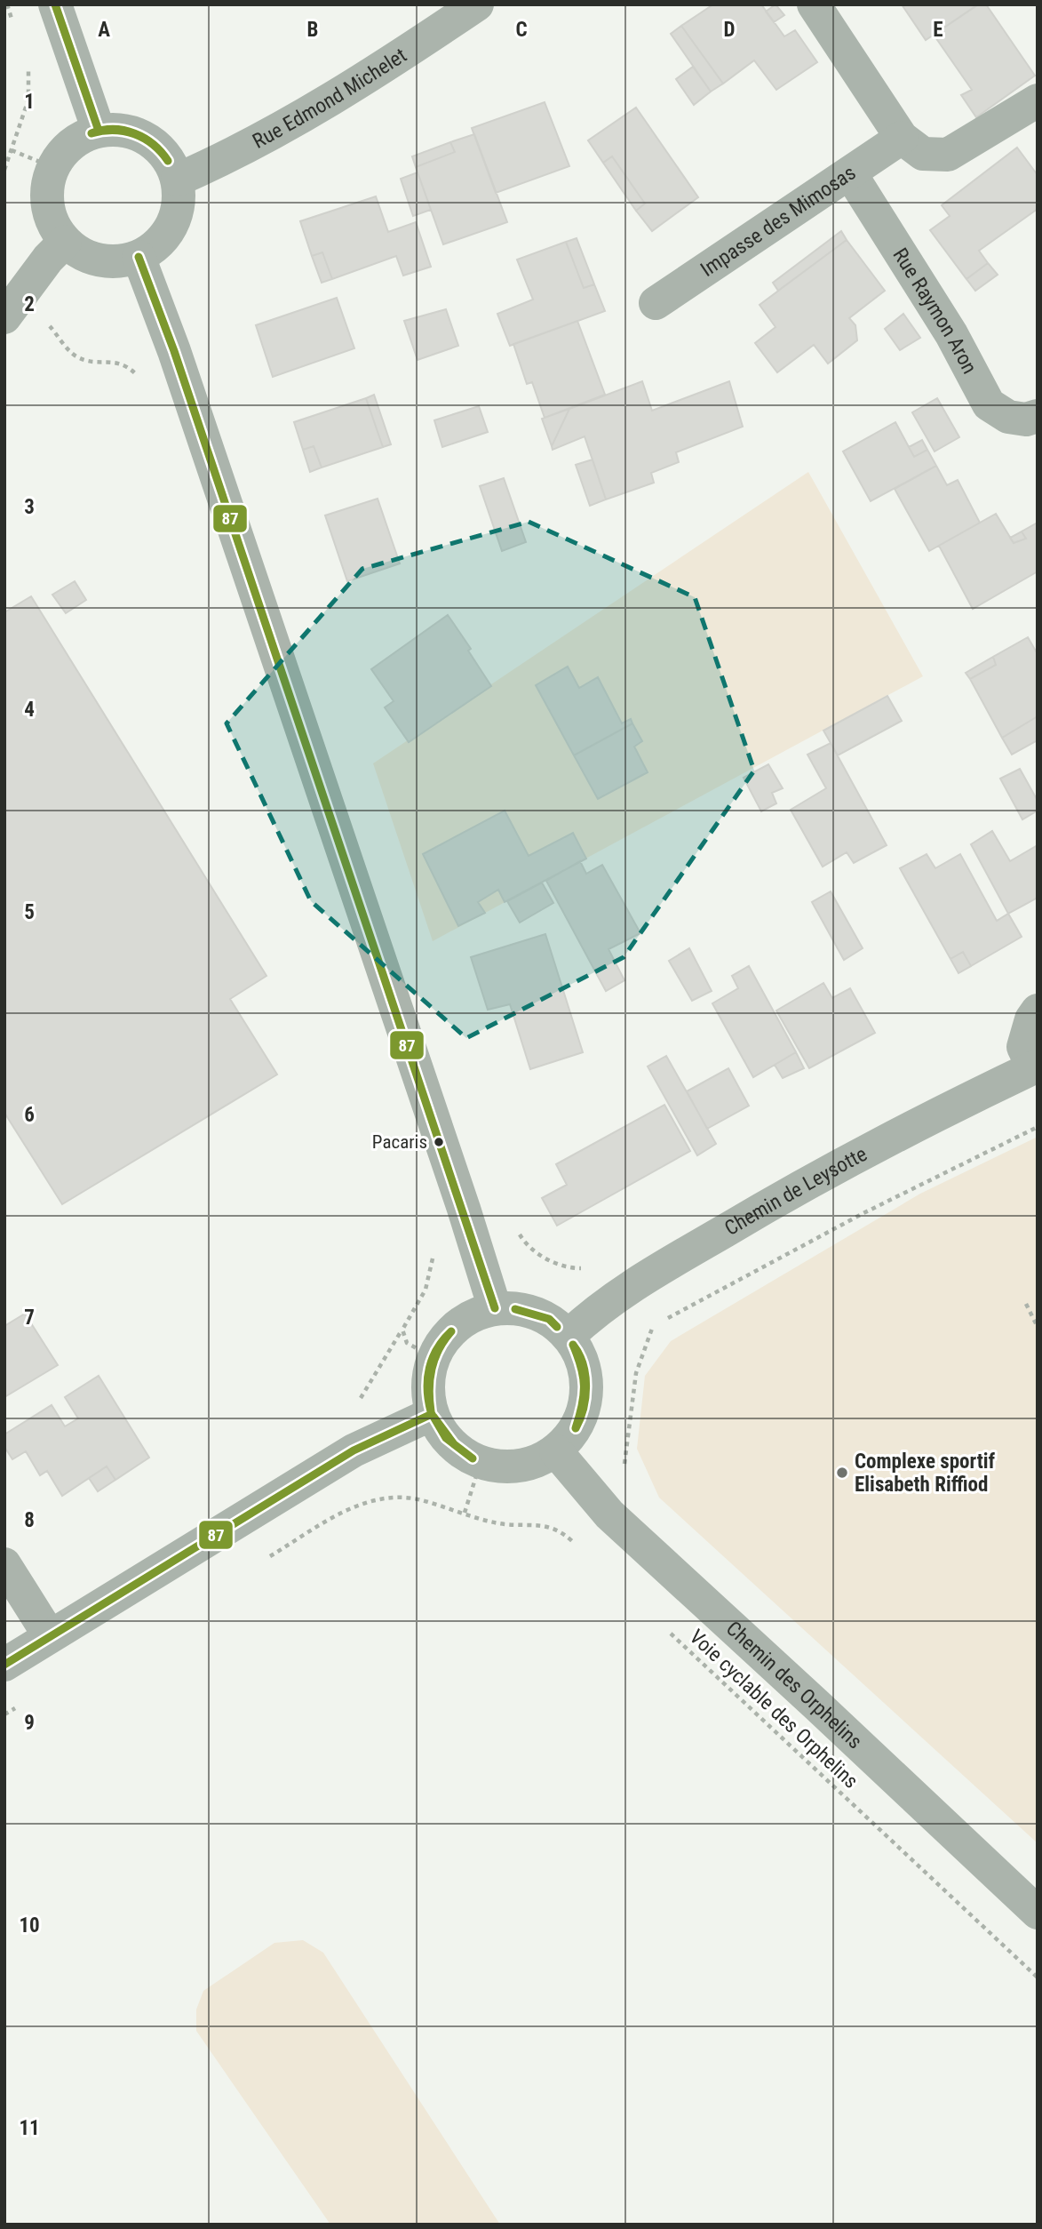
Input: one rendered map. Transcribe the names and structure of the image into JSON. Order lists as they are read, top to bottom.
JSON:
{
  "streets": {
    "street": [
      "Rue Edmond Michelet",
      "Impasse des Mimosas",
      "Rue Raymon Aron",
      "Chemin de Leysotte",
      "Chemin des Orphelins"
    ],
    "path": ["Voie cyclable des Orphelins"]
  },
  "crossings": [
    ["Impasse des Mimosas", "Rue Raymon Aron"],
    ["Chemin de Leysotte", "Chemin des Orphelins"]
  ],
  "places": ["Pacaris", "Complexe sportif Elisabeth Riffiod"],
  "lines": ["transit line 87"],
  "grid": {
    "columns": [
      "A",
      "B",
      "C",
      "D",
      "E"
    ],
    "rows": [
      "1",
      "2",
      "3",
      "4",
      "5",
      "6",
      "7",
      "8",
      "9",
      "10",
      "11"
    ]
  }
}
